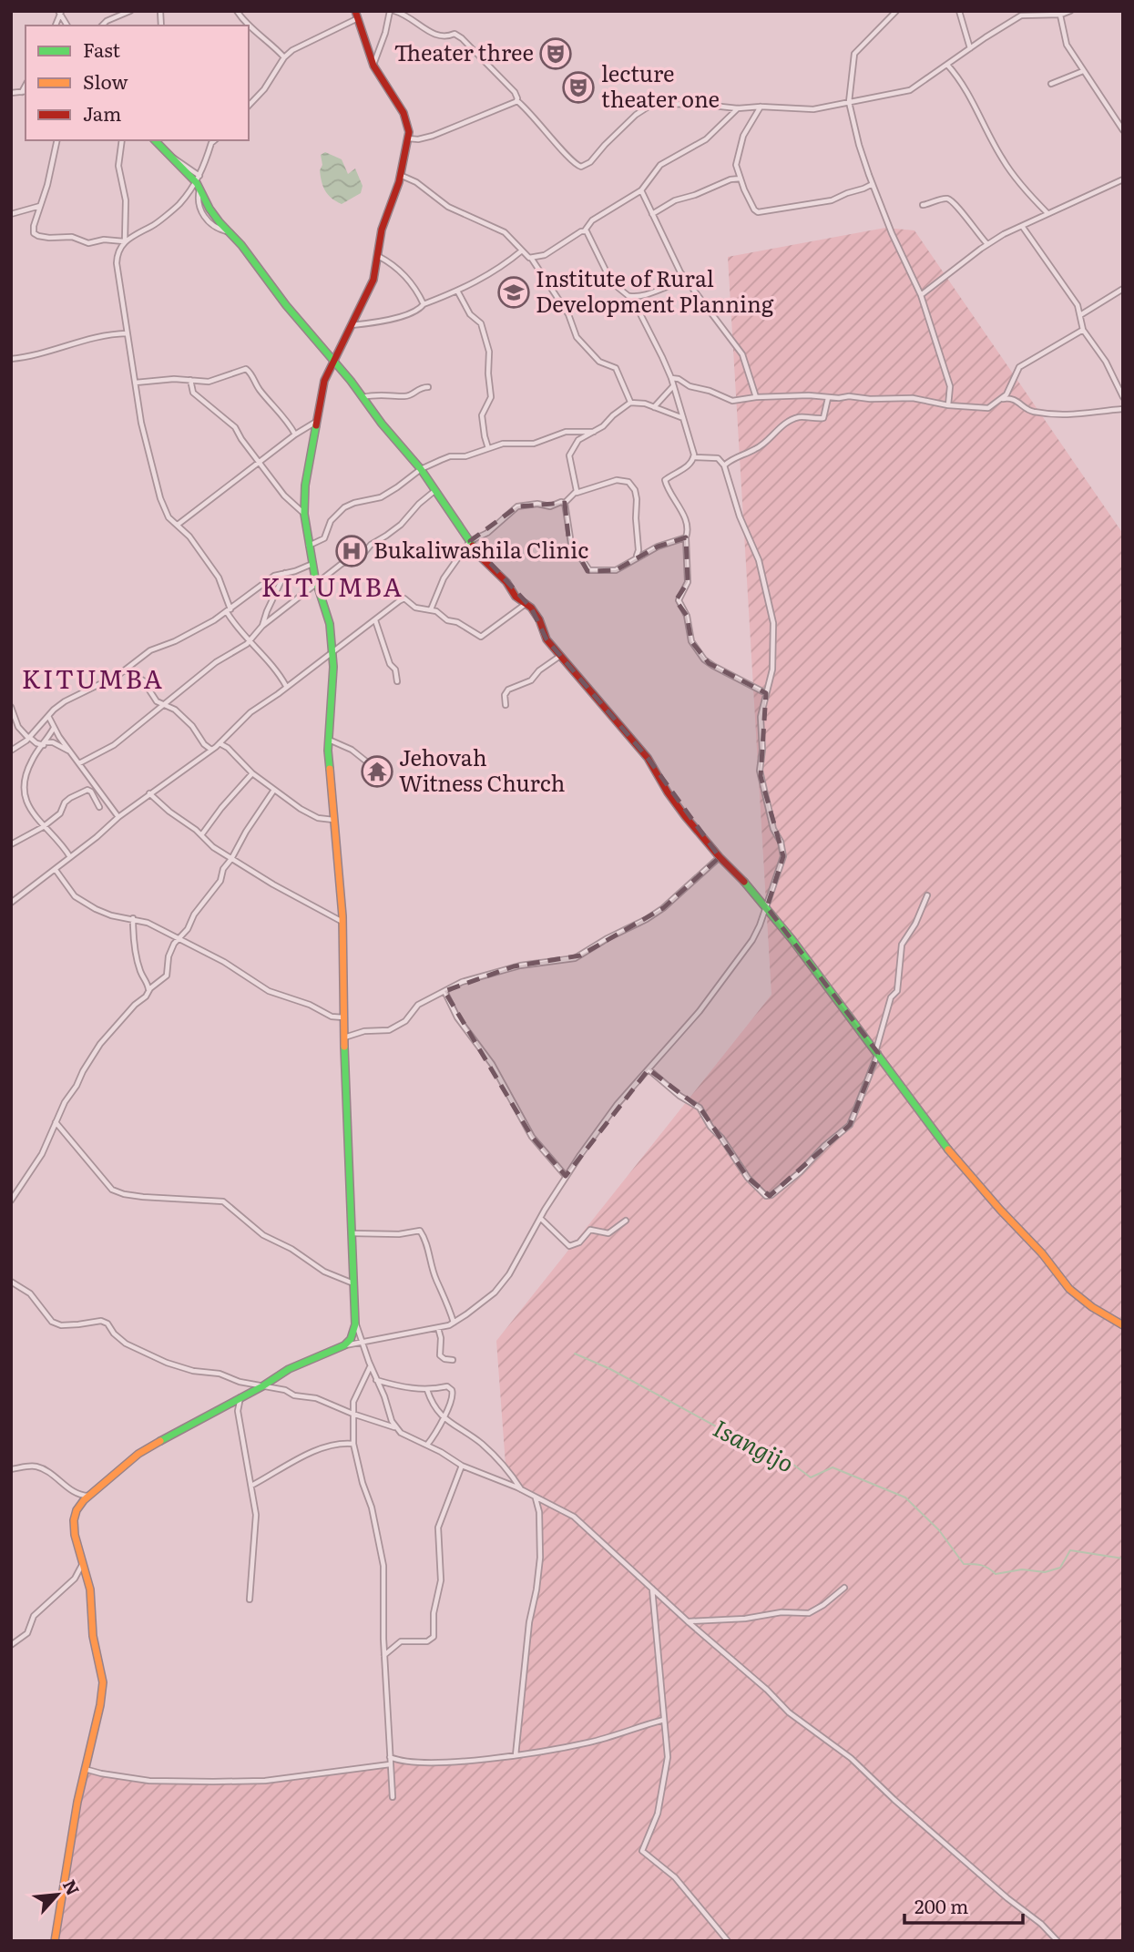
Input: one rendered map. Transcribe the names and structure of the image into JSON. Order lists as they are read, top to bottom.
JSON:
{
  "districts": ["KITUMBA", "KITUMBA"],
  "water": ["Isangijo"],
  "places": {
    "theatre": ["Theater three", "lecture theater one"],
    "school or university": ["Institute of Rural Development Planning"],
    "hospital": ["Bukaliwashila Clinic"],
    "temple": ["Jehovah Witness Church"]
  },
  "legend": ["Fast", "Slow", "Jam"],
  "scale_bar": "200 m",
  "north": "top right"
}
